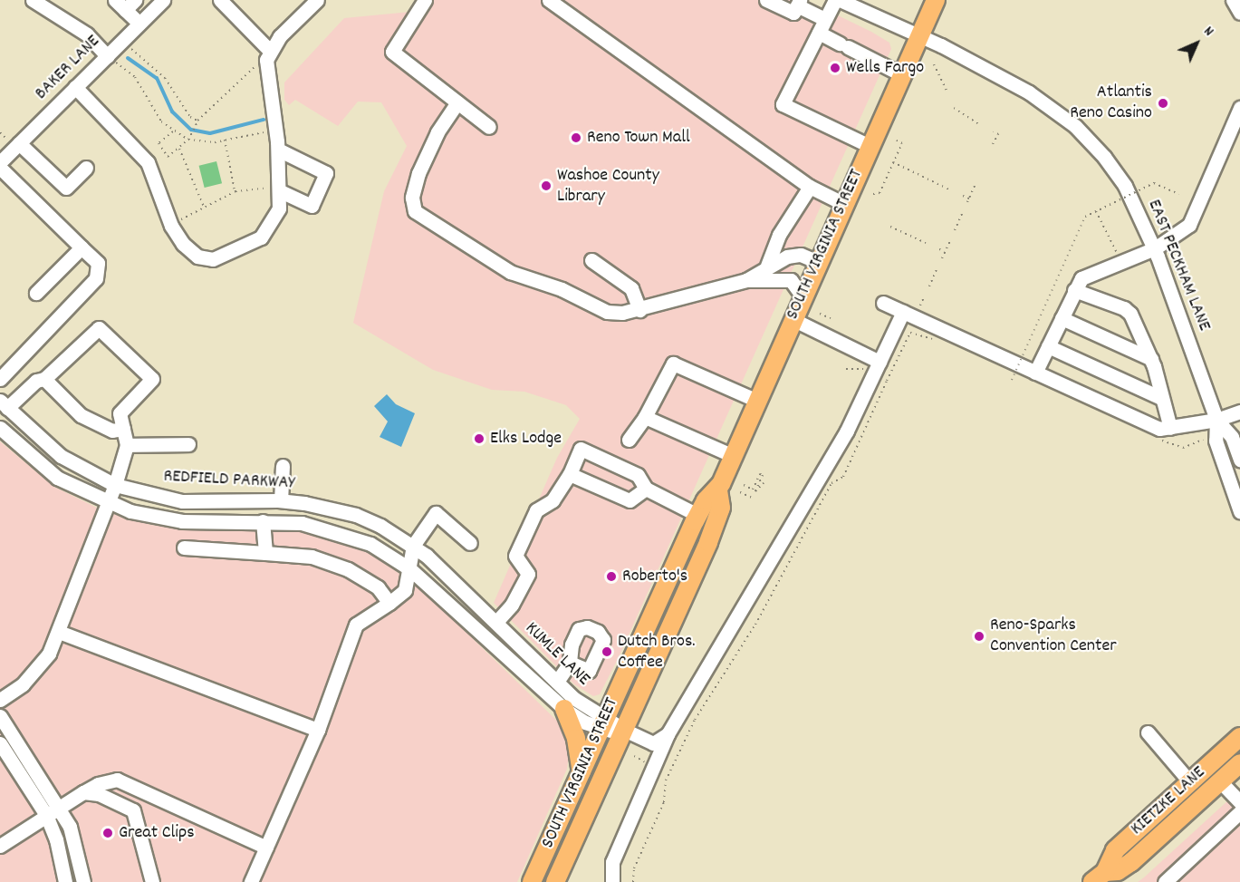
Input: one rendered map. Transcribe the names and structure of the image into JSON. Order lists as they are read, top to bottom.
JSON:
{
  "streets": {
    "main road": ["SOUTH VIRGINIA STREET", "KIETZKE LANE"],
    "street": [
      "BAKER LANE",
      "EAST PECKHAM LANE",
      "REDFIELD PARKWAY",
      "KUMLE LANE"
    ]
  },
  "crossings": [
    ["SOUTH VIRGINIA STREET", "EAST PECKHAM LANE"],
    ["SOUTH VIRGINIA STREET", "KUMLE LANE"],
    ["REDFIELD PARKWAY", "KUMLE LANE"]
  ],
  "places": [
    "Wells Fargo",
    "Atlantis Reno Casino",
    "Reno Town Mall",
    "Washoe County Library",
    "Elks Lodge",
    "Roberto's",
    "Reno-Sparks Convention Center",
    "Dutch Bros. Coffee",
    "Great Clips"
  ],
  "north": "top right"
}
